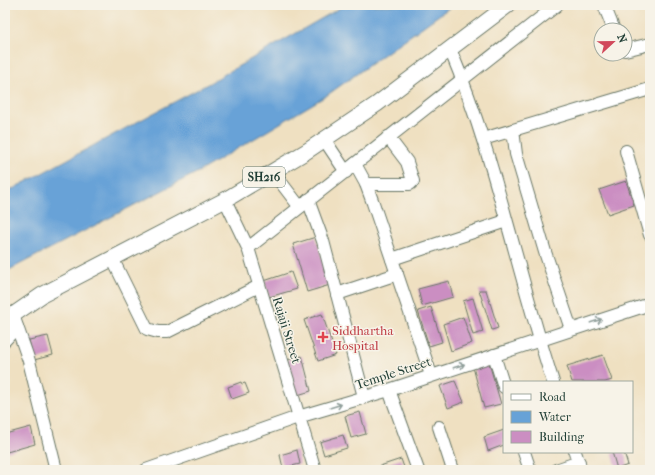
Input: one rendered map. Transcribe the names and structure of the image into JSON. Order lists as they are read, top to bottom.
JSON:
{
  "streets": {
    "main road": ["SH216"],
    "street": ["Rajaji Street", "Temple Street"]
  },
  "crossings": [
    ["SH216", "Rajaji Street"],
    ["Rajaji Street", "Temple Street"]
  ],
  "one_way": ["Temple Street"],
  "places": {
    "health": ["Siddhartha Hospital"]
  },
  "legend": ["Road", "Water", "Building"],
  "north": "right"
}
